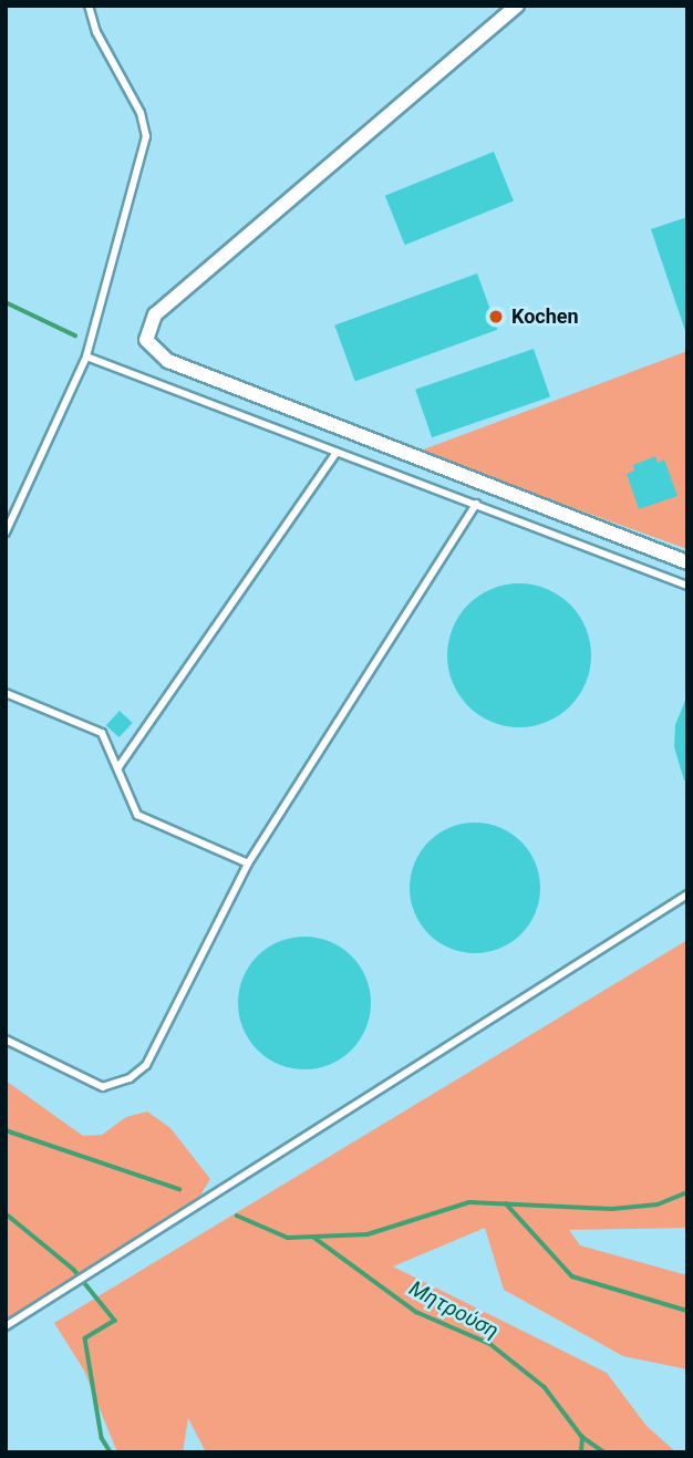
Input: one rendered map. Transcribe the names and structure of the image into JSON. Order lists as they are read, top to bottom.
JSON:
{
  "water": ["Μητρούση"],
  "places": ["Kochen"]
}
